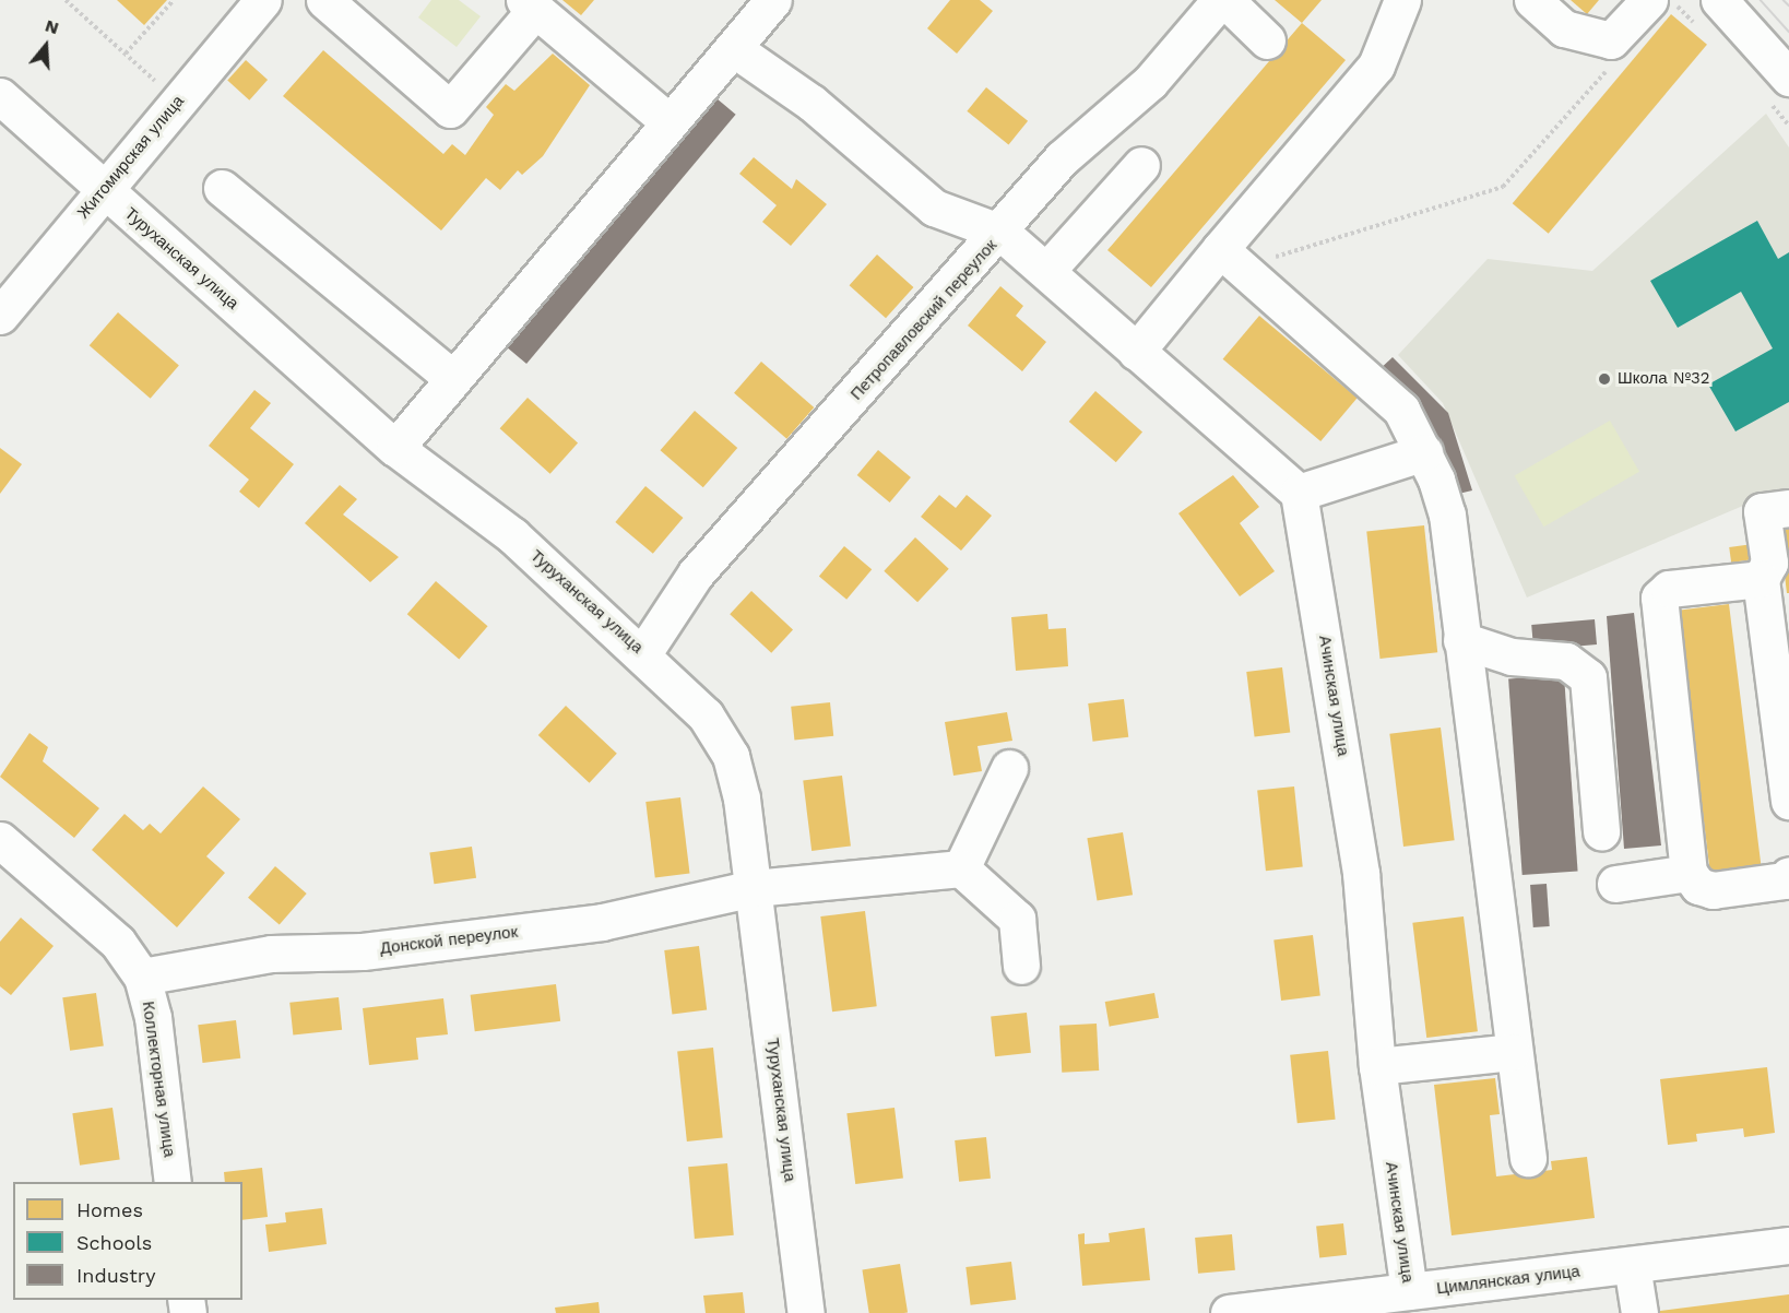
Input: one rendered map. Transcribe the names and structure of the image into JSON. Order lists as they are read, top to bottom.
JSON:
{
  "streets": {
    "street": [
      "Житомирская улица",
      "Туруханская улица",
      "Петропавловский переулок",
      "Ачинская улица",
      "Донской переулок",
      "Коллекторная улица",
      "Цимлянская улица"
    ]
  },
  "crossings": [
    ["Житомирская улица", "Туруханская улица"],
    ["Туруханская улица", "Петропавловский переулок"],
    ["Туруханская улица", "Донской переулок"],
    ["Ачинская улица", "Цимлянская улица"],
    ["Донской переулок", "Коллекторная улица"]
  ],
  "places": ["Школа №32"],
  "legend": ["Homes", "Schools", "Industry"],
  "north": "top"
}
